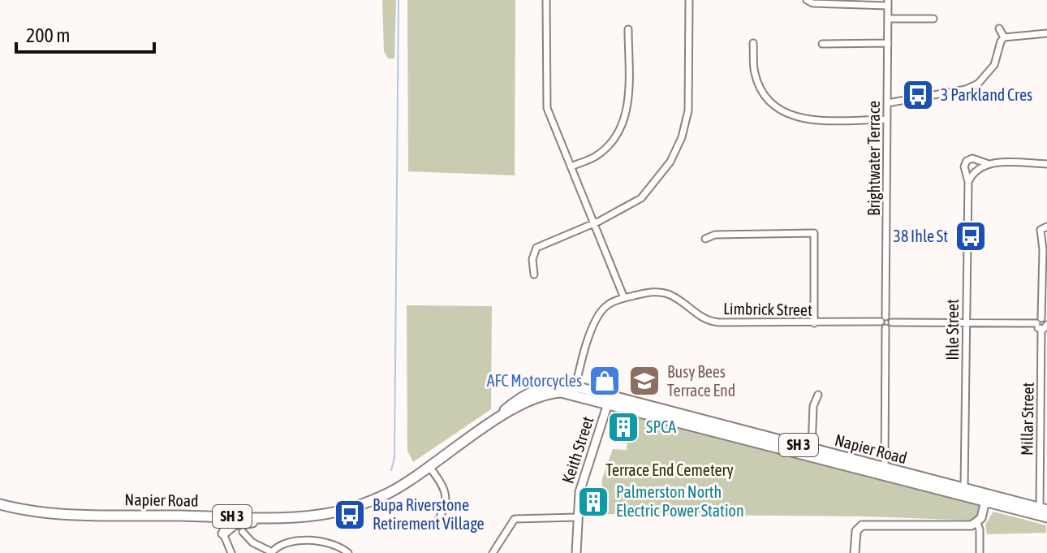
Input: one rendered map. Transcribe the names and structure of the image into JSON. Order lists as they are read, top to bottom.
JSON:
{
  "streets": {
    "highway": ["SH 3", "Napier Road"],
    "main road": ["Keith Street"],
    "street": [
      "Brightwater Terrace",
      "Limbrick Street",
      "Ihle Street",
      "Millar Street"
    ]
  },
  "crossings": [
    ["Brightwater Terrace", "Limbrick Street"],
    ["Limbrick Street", "Napier Road"],
    ["Ihle Street", "Napier Road"],
    ["Millar Street", "SH 3"],
    ["SH 3", "Napier Road"],
    ["Napier Road", "Keith Street"]
  ],
  "parks": ["Terrace End Cemetery"],
  "places": {
    "bus stop": ["3 Parkland Cres", "38 Ihle St", "Bupa Riverstone Retirement Village"],
    "shop": ["AFC Motorcycles"],
    "school or university": ["Busy Bees Terrace End"],
    "building": ["SPCA", "Palmerston North Electric Power Station"]
  },
  "scale_bar": "200 m"
}
